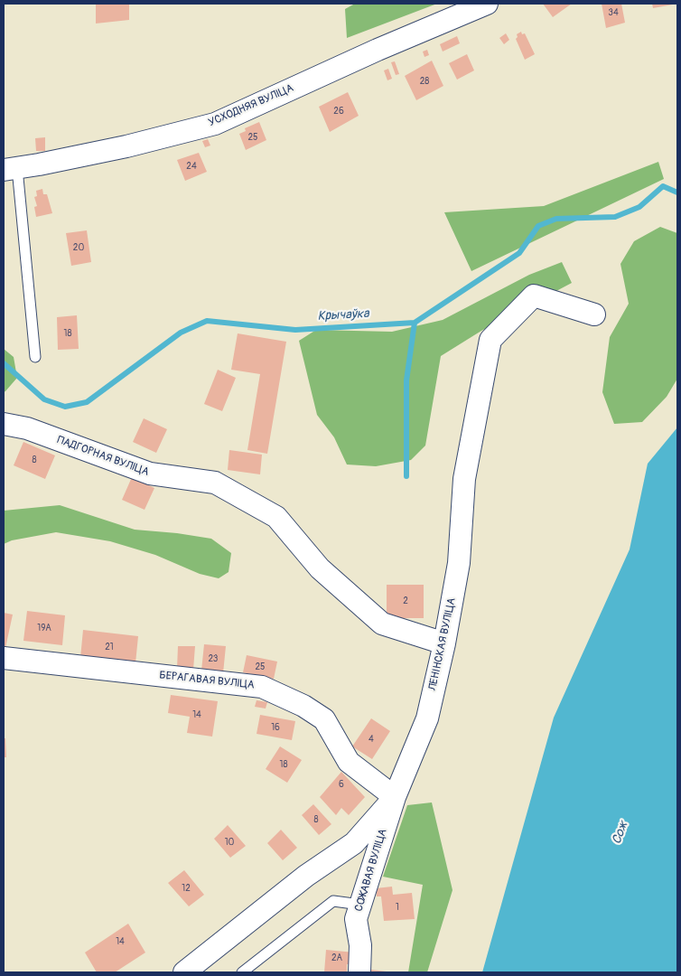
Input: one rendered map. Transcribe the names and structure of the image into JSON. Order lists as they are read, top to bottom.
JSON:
{
  "streets": {
    "street": [
      "УСХОДНЯЯ ВУЛІЦА",
      "ПАДГОРНАЯ ВУЛІЦА",
      "ЛЕНІНСКАЯ ВУЛІЦА",
      "БЕРАГАВАЯ ВУЛІЦА",
      "СОЖАВАЯ ВУЛІЦА"
    ]
  },
  "crossings": [
    ["ПАДГОРНАЯ ВУЛІЦА", "ЛЕНІНСКАЯ ВУЛІЦА"],
    ["ЛЕНІНСКАЯ ВУЛІЦА", "БЕРАГАВАЯ ВУЛІЦА"],
    ["ЛЕНІНСКАЯ ВУЛІЦА", "СОЖАВАЯ ВУЛІЦА"],
    ["БЕРАГАВАЯ ВУЛІЦА", "СОЖАВАЯ ВУЛІЦА"]
  ],
  "water": ["Крычаўка", "Сож"],
  "house_numbers": [
    "34",
    "28",
    "26",
    "25",
    "24",
    "20",
    "18",
    "8",
    "2",
    "19А",
    "21",
    "23",
    "25",
    "14",
    "16",
    "4",
    "18",
    "6",
    "8",
    "10",
    "12",
    "1",
    "14",
    "2А"
  ]
}
